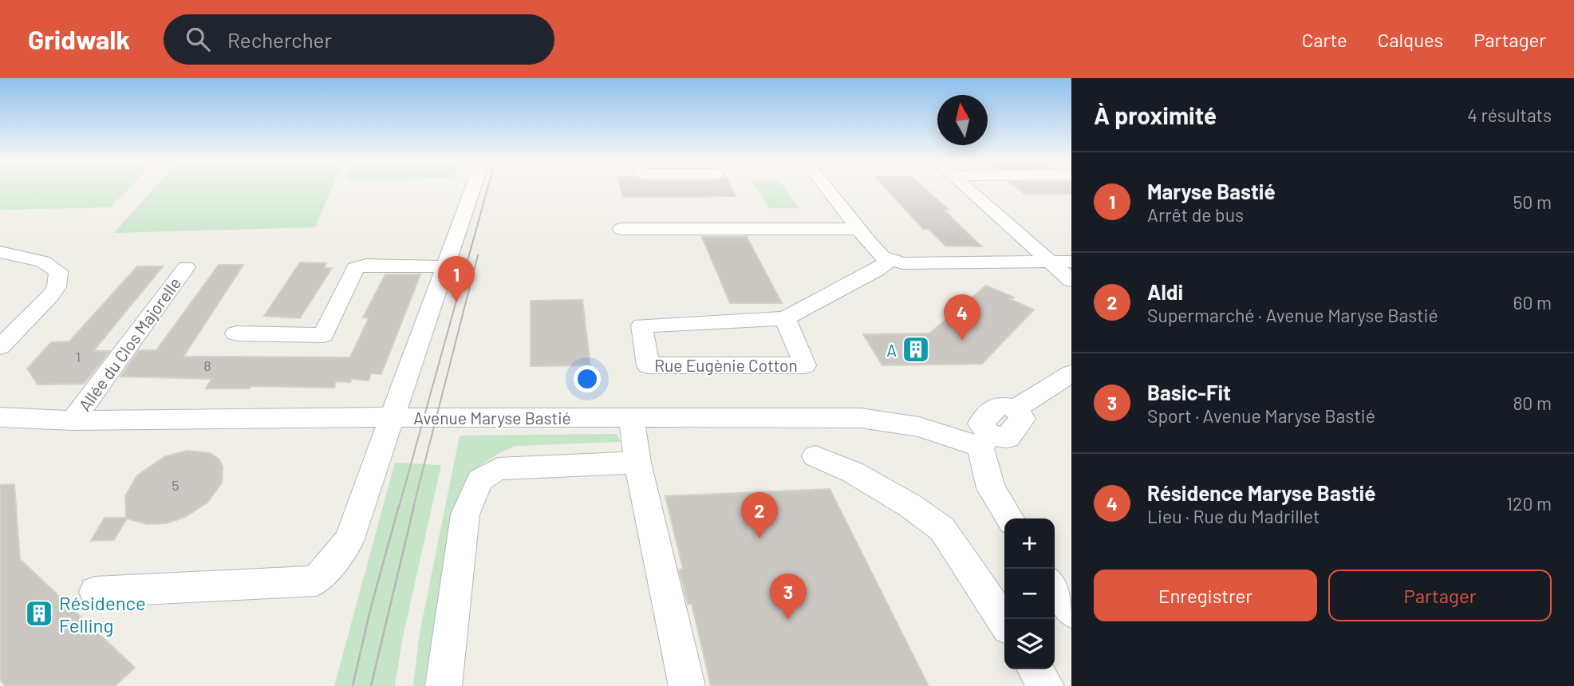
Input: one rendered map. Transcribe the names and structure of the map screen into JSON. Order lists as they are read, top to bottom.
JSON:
{
  "streets": {
    "street": ["Allée du Clos Majorelle", "Rue Eugènie Cotton", "Avenue Maryse Bastié"]
  },
  "crossings": [
    ["Allée du Clos Majorelle", "Avenue Maryse Bastié"]
  ],
  "places": {
    "building": ["A", "Résidence Felling"]
  },
  "house_numbers": ["1", "8", "5"],
  "north": "top",
  "page": {
    "header": "Gridwalk",
    "search": "Rechercher",
    "nav": ["Carte", "Calques", "Partager"],
    "heading": ["À proximité", "4 résultats"],
    "list": [
      {
        "mark": "1",
        "name": "Maryse Bastié",
        "note": "Arrêt de bus",
        "value": "50 m"
      },
      {
        "mark": "2",
        "name": "Aldi",
        "note": "Supermarché · Avenue Maryse Bastié",
        "value": "60 m"
      },
      {
        "mark": "3",
        "name": "Basic-Fit",
        "note": "Sport · Avenue Maryse Bastié",
        "value": "80 m"
      },
      {
        "mark": "4",
        "name": "Résidence Maryse Bastié",
        "note": "Lieu · Rue du Madrillet",
        "value": "120 m"
      }
    ],
    "pins": [
      "1",
      "4",
      "2",
      "3"
    ],
    "map_buttons": ["+", "−"],
    "buttons": ["Enregistrer", "Partager"]
  }
}
